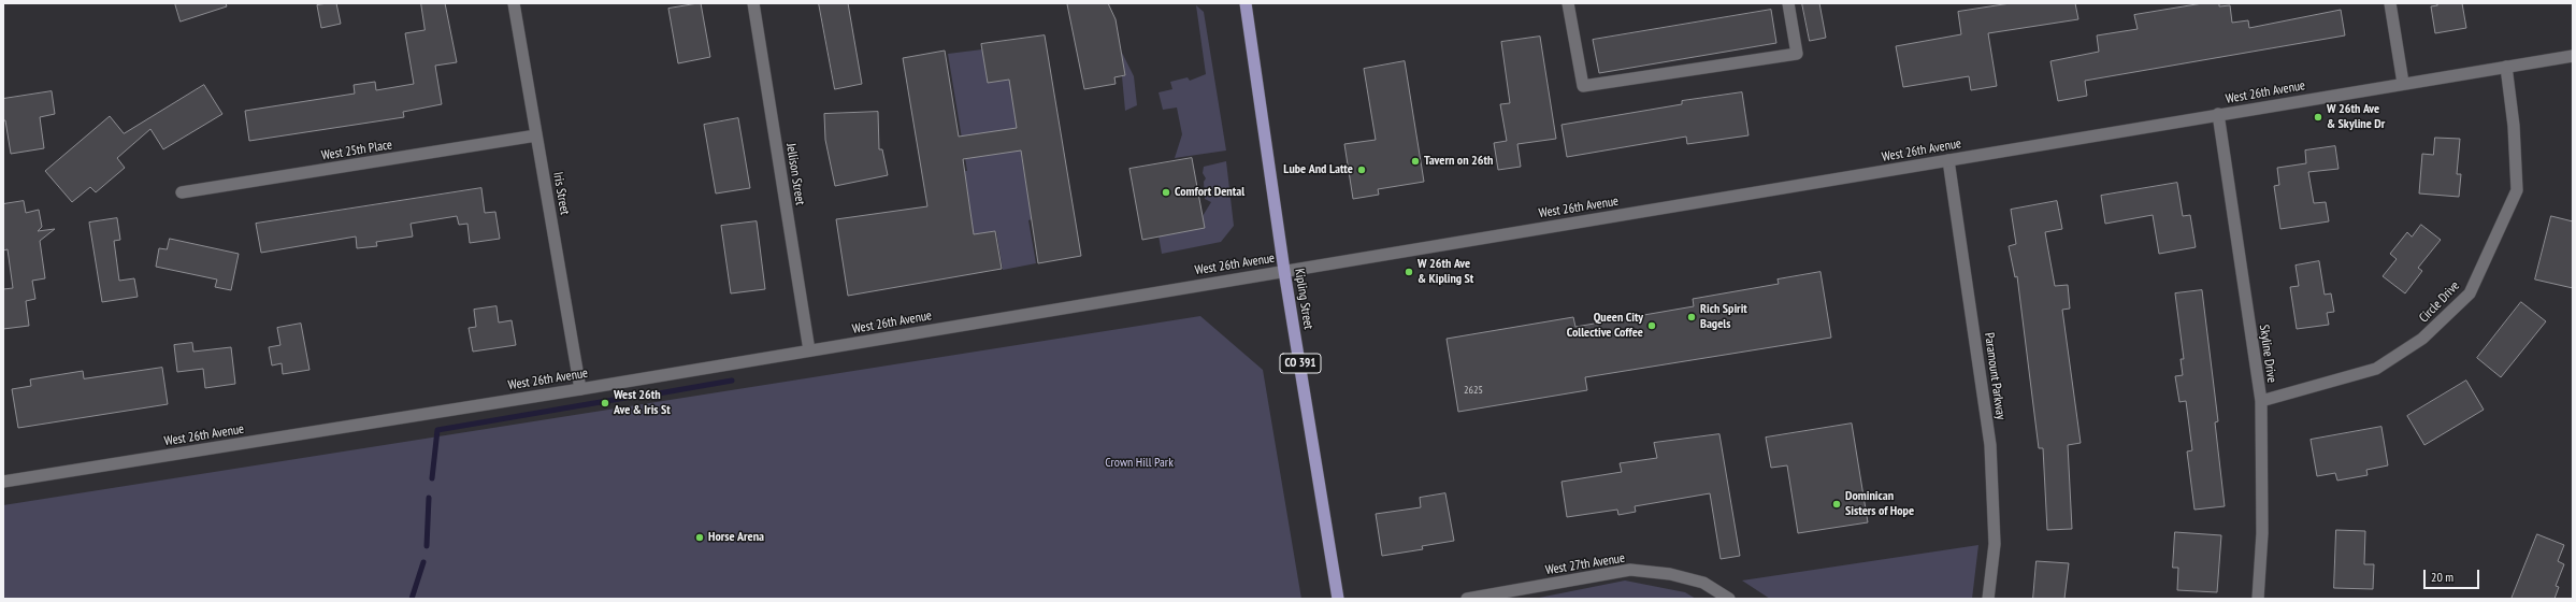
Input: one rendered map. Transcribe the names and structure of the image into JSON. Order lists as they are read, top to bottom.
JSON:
{
  "streets": {
    "main road": ["Kipling Street", "CO 391"],
    "street": [
      "West 26th Avenue",
      "West 25th Place",
      "Jellison Street",
      "Iris Street",
      "Circle Drive",
      "Skyline Drive",
      "Paramount Parkway",
      "West 27th Avenue"
    ]
  },
  "crossings": [
    ["West 26th Avenue", "Jellison Street"],
    ["West 26th Avenue", "Iris Street"],
    ["West 26th Avenue", "Kipling Street"],
    ["West 26th Avenue", "Circle Drive"],
    ["West 26th Avenue", "Skyline Drive"],
    ["West 26th Avenue", "Paramount Parkway"],
    ["West 25th Place", "Iris Street"],
    ["Circle Drive", "Skyline Drive"]
  ],
  "parks": ["Crown Hill Park"],
  "places": [
    "W 26th Ave & Skyline Dr",
    "Tavern on 26th",
    "Lube And Latte",
    "Comfort Dental",
    "W 26th Ave & Kipling St",
    "Rich Spirit Bagels",
    "Queen City Collective Coffee",
    "West 26th Ave & Iris St",
    "Dominican Sisters of Hope",
    "Horse Arena"
  ],
  "house_numbers": ["2625"],
  "scale_bar": "20 m"
}
